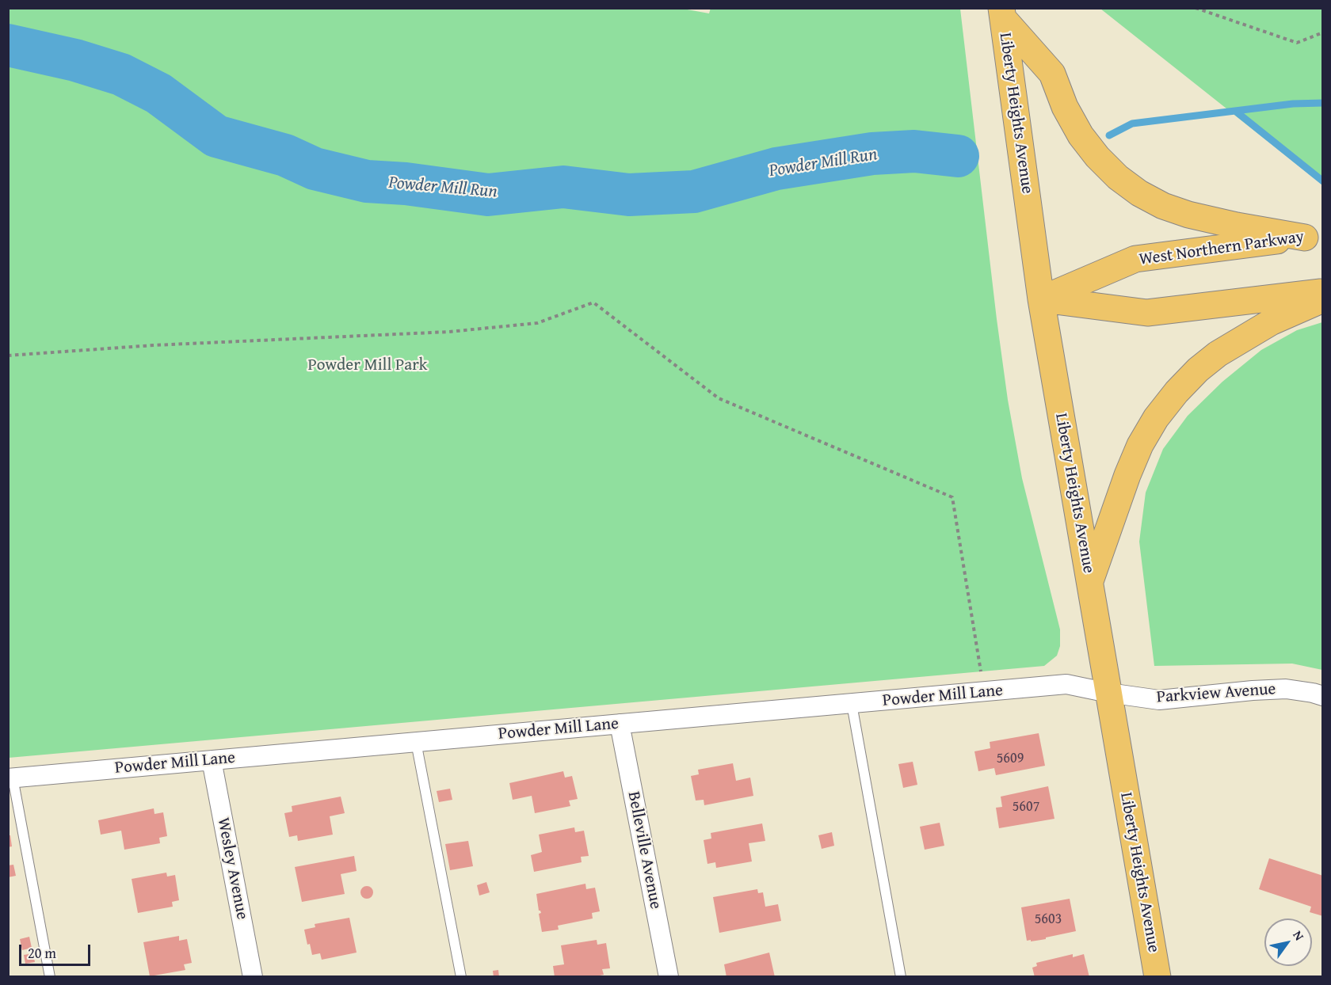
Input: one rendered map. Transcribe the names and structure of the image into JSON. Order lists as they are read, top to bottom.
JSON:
{
  "streets": {
    "main road": ["Liberty Heights Avenue", "West Northern Parkway"],
    "street": [
      "Parkview Avenue",
      "Powder Mill Lane",
      "Belleville Avenue",
      "Wesley Avenue"
    ]
  },
  "crossings": [
    ["Liberty Heights Avenue", "West Northern Parkway"],
    ["Liberty Heights Avenue", "Parkview Avenue"],
    ["Liberty Heights Avenue", "Powder Mill Lane"],
    ["Parkview Avenue", "Powder Mill Lane"],
    ["Powder Mill Lane", "Belleville Avenue"],
    ["Powder Mill Lane", "Wesley Avenue"]
  ],
  "water": ["Powder Mill Run"],
  "parks": ["Powder Mill Park"],
  "house_numbers": ["5609", "5607", "5603"],
  "scale_bar": "20 m",
  "north": "top right"
}
